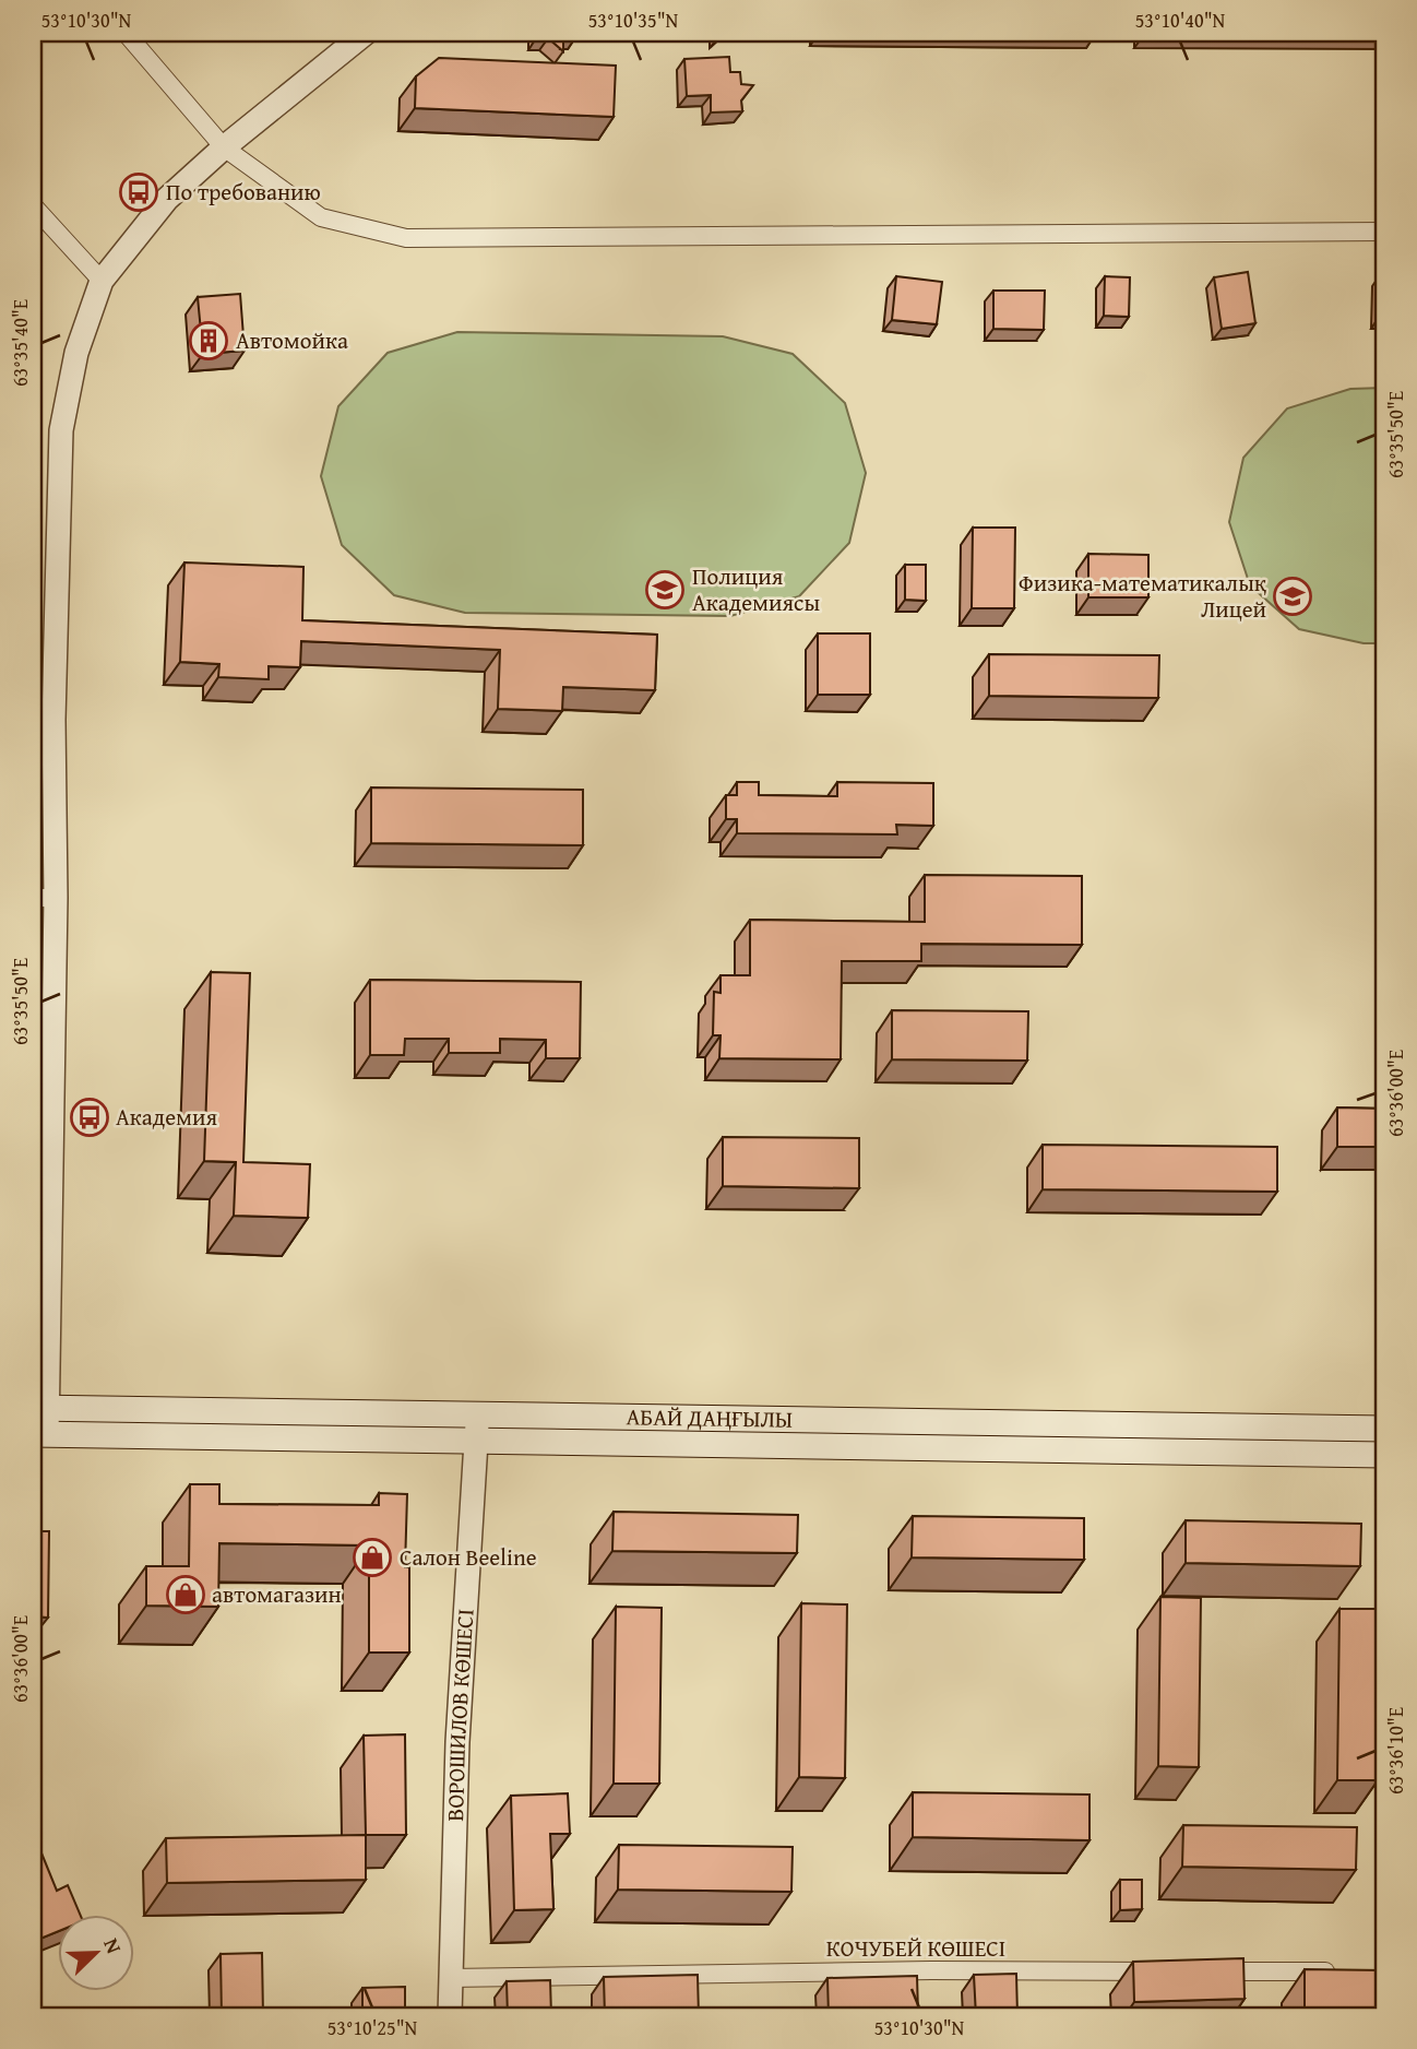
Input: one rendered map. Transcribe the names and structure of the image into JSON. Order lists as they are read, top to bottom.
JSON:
{
  "streets": {
    "main road": ["АБАЙ ДАҢҒЫЛЫ"],
    "street": ["ВОРОШИЛОВ КӨШЕСІ", "КОЧУБЕЙ КӨШЕСІ"]
  },
  "crossings": [
    ["АБАЙ ДАҢҒЫЛЫ", "ВОРОШИЛОВ КӨШЕСІ"],
    ["ВОРОШИЛОВ КӨШЕСІ", "КОЧУБЕЙ КӨШЕСІ"]
  ],
  "places": {
    "bus stop": ["По требованию", "Академия"],
    "building": ["Автомойка"],
    "school or university": ["Полиция Академиясы", "Физика-математикалық Лицей"],
    "shop": ["Cалон Beeline", "автомагазин"]
  },
  "north": "top right",
  "coordinates": [
    "53°10'30\"N",
    "53°10'35\"N",
    "53°10'40\"N",
    "63°35'40\"E",
    "63°35'50\"E",
    "63°36'00\"E",
    "63°36'10\"E",
    "53°10'25\"N"
  ]
}
